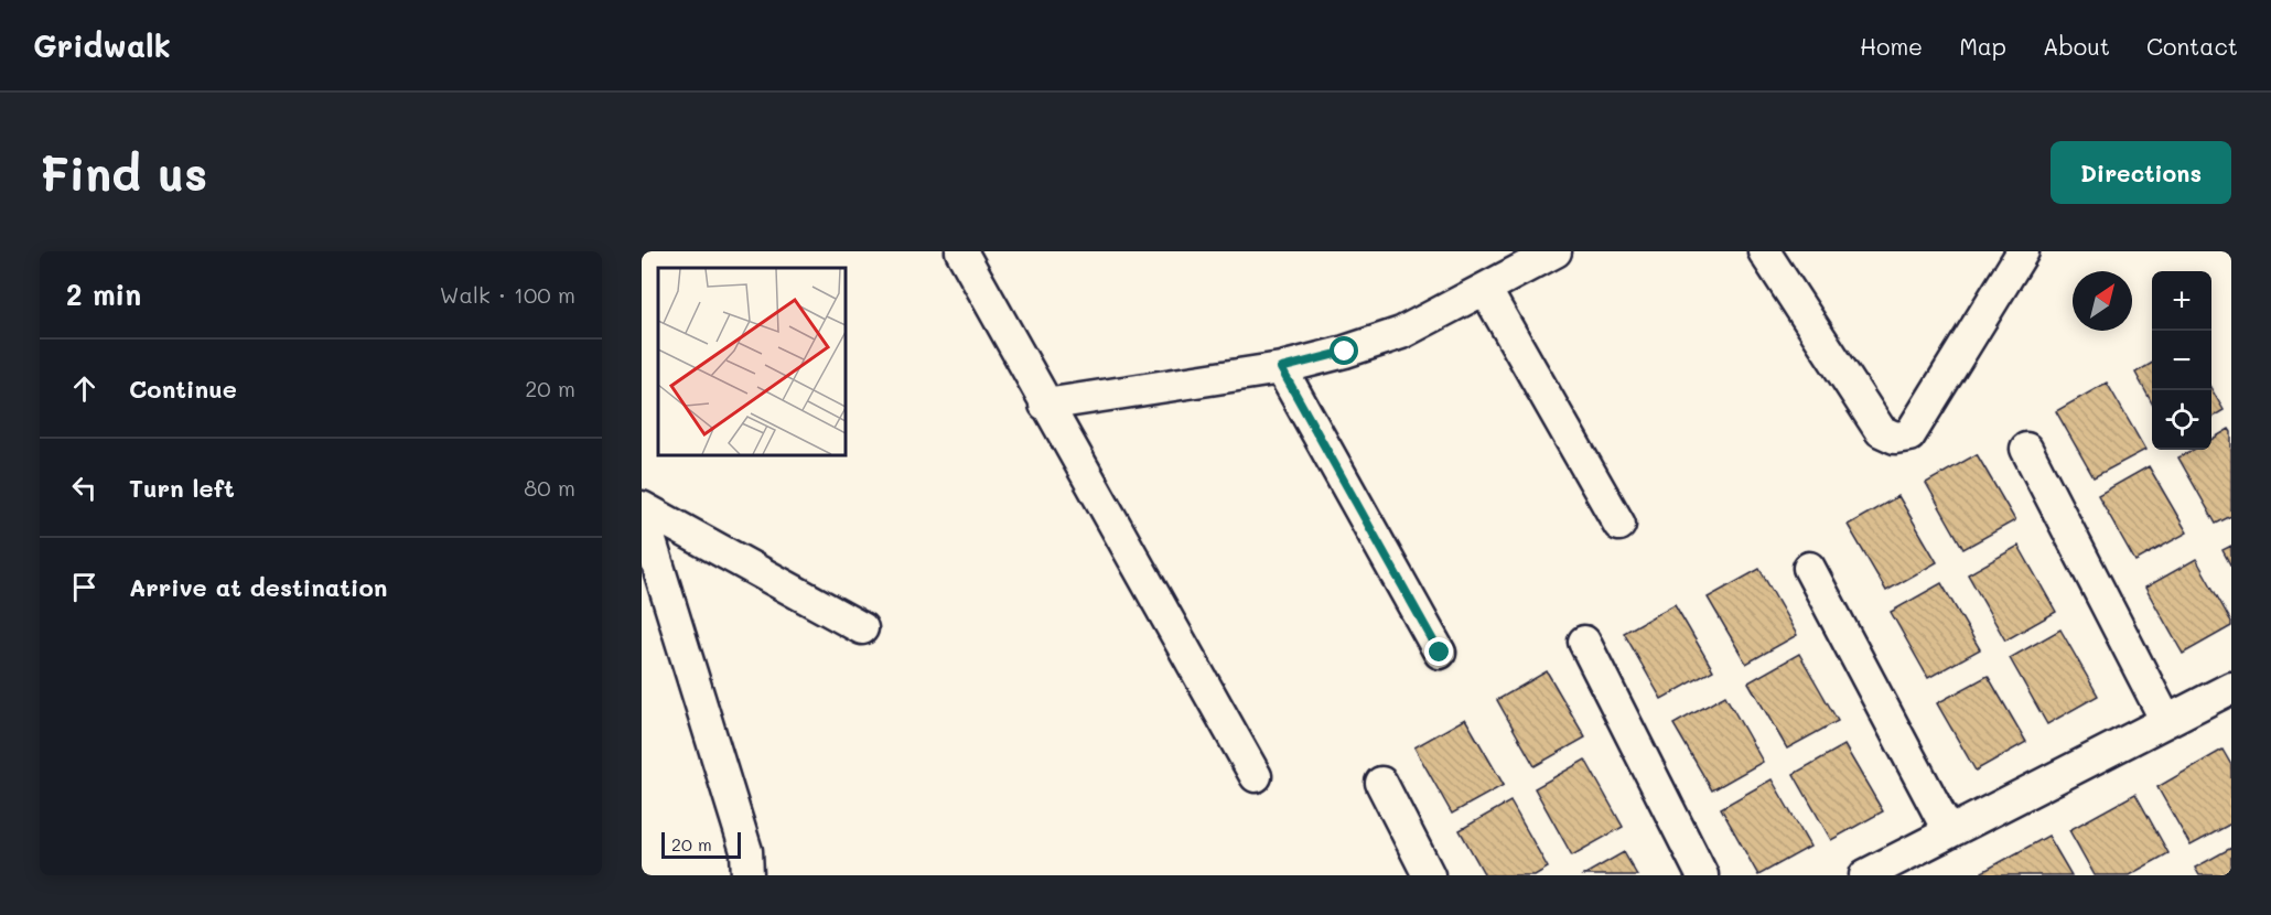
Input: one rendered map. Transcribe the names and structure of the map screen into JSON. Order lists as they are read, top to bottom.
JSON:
{
  "scale_bar": "20 m",
  "north": "top right",
  "page": {
    "header": "Gridwalk",
    "nav": [
      "Home",
      "Map",
      "About",
      "Contact"
    ],
    "buttons": "Directions",
    "title": "Find us",
    "heading": ["2 min", "Walk · 100 m"],
    "map_buttons": ["+", "−"],
    "list": [
      ["Continue", "20 m"],
      ["Turn left", "80 m"],
      "Arrive at destination"
    ],
    "scale": "20 m"
  }
}
